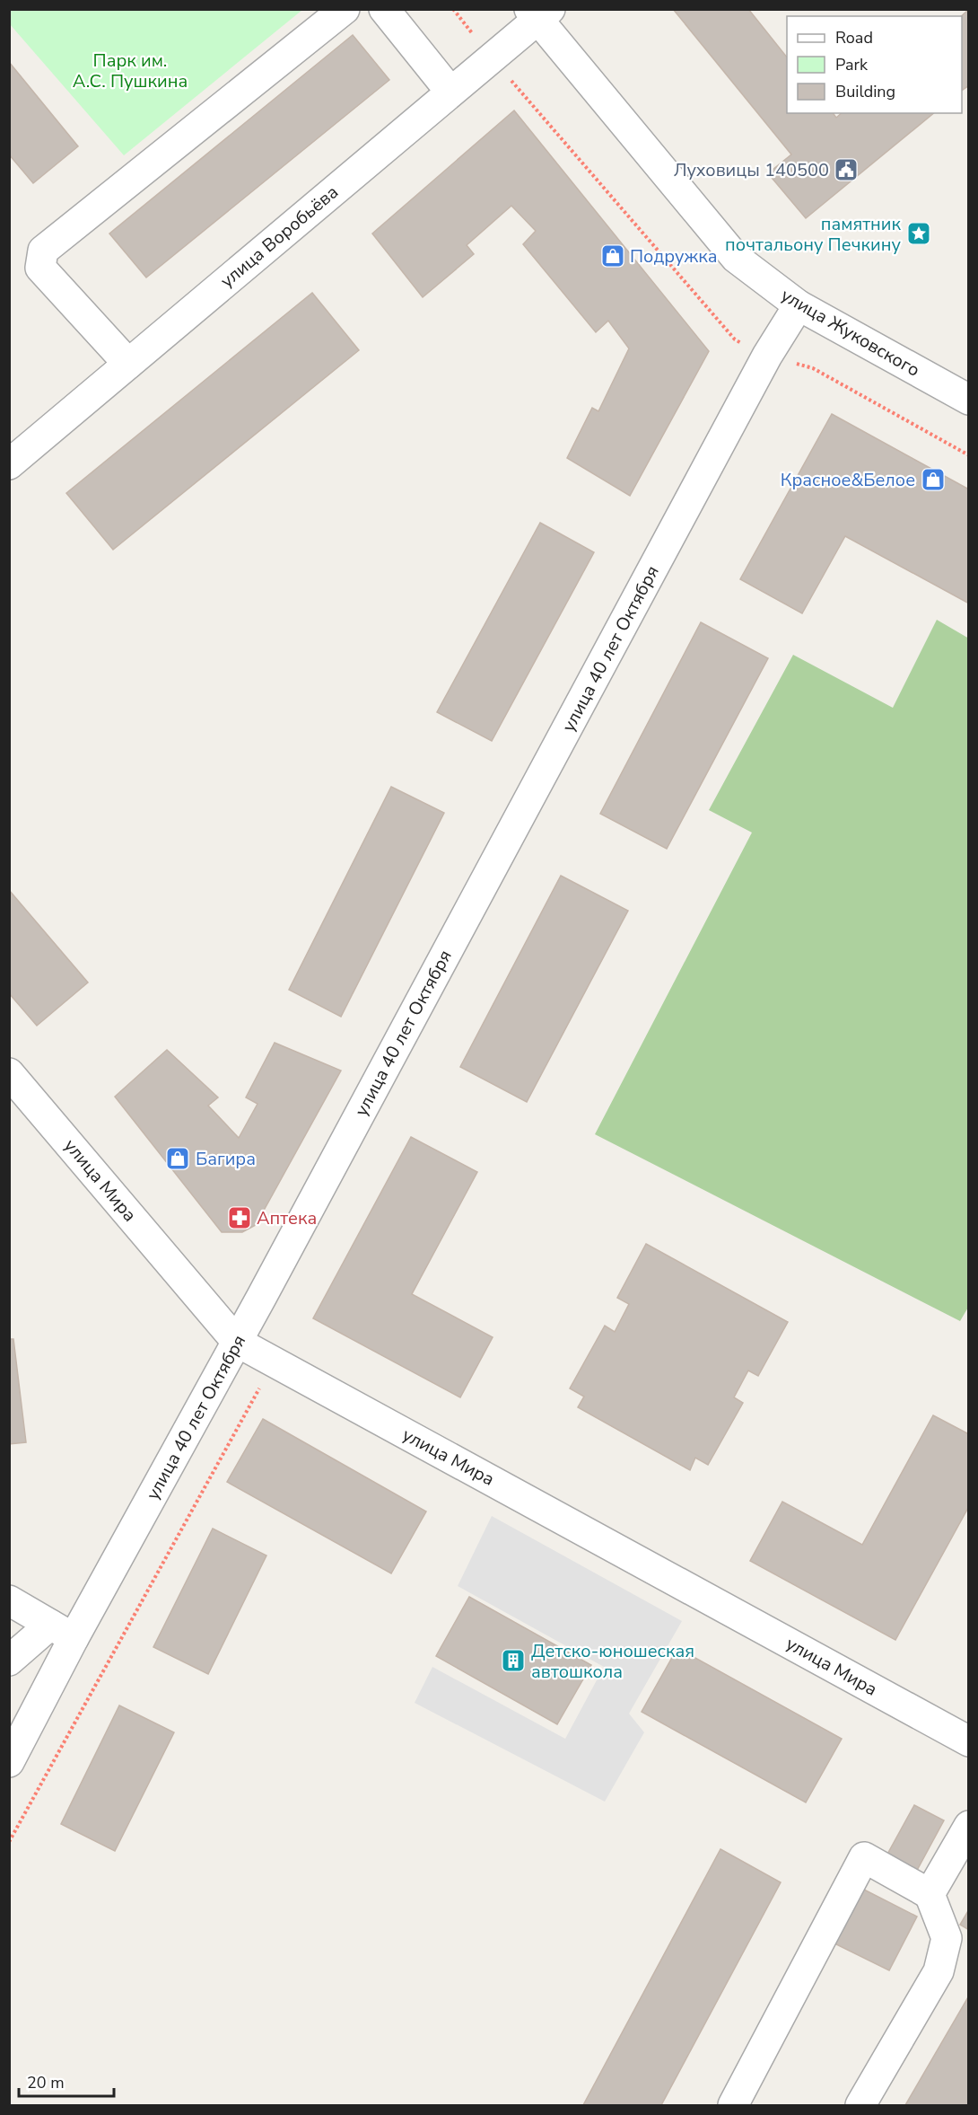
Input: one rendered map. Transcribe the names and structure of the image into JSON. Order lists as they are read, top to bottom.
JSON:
{
  "streets": {
    "street": [
      "улица Воробьёва",
      "улица Жуковского",
      "улица 40 лет Октября",
      "улица Мира"
    ]
  },
  "crossings": [
    ["улица Воробьёва", "улица Жуковского"],
    ["улица Жуковского", "улица 40 лет Октября"],
    ["улица 40 лет Октября", "улица Мира"]
  ],
  "parks": ["Парк им. А.С. Пушкина"],
  "places": {
    "public building": ["Луховицы 140500"],
    "place": ["памятник почтальону Печкину"],
    "shop": ["Подружка", "Красное&Белое", "Багира"],
    "pharmacy": ["Аптека"],
    "building": ["Детско-юношеская автошкола"]
  },
  "legend": ["Road", "Park", "Building"],
  "scale_bar": "20 m"
}
